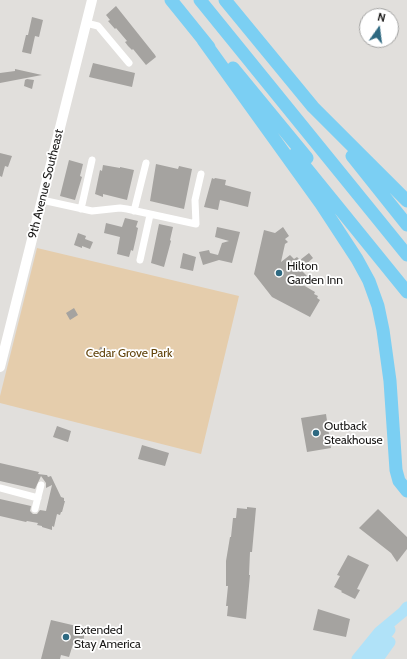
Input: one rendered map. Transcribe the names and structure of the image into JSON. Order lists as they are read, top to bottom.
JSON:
{
  "streets": {
    "main road": ["9th Avenue Southeast"]
  },
  "parks": ["Cedar Grove Park"],
  "places": ["Hilton Garden Inn", "Outback Steakhouse", "Extended Stay America"],
  "north": "top"
}
